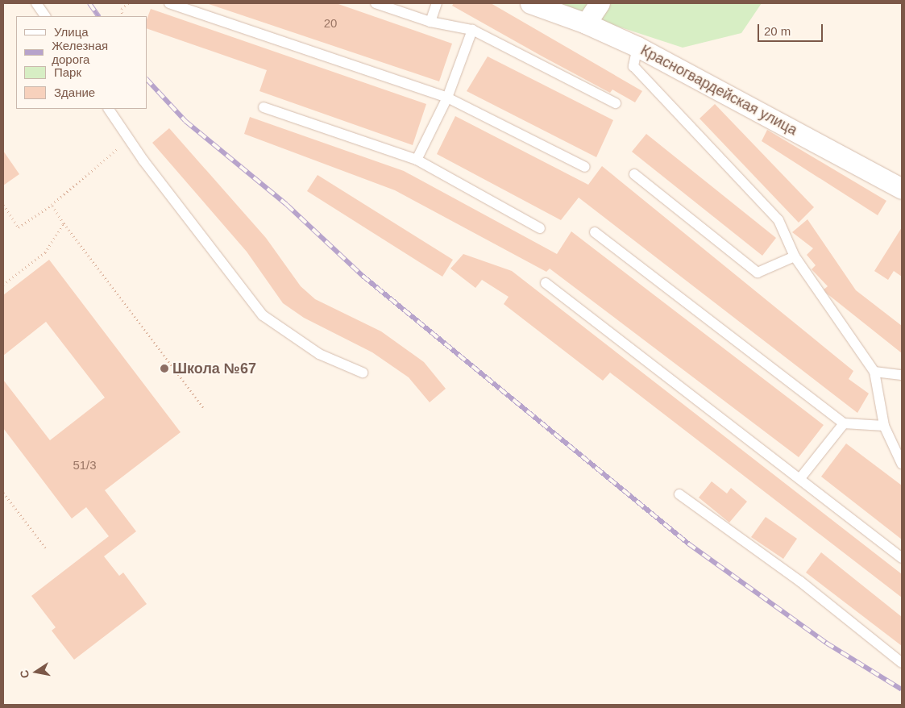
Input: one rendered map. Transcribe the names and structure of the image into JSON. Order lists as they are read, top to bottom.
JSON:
{
  "streets": {
    "street": ["Красногвардейская улица"]
  },
  "places": ["Школа №67"],
  "house_numbers": ["20", "51/3"],
  "legend": [
    "Улица",
    "Железная дорога",
    "Парк",
    "Здание"
  ],
  "scale_bar": "20 m",
  "north": "left"
}
